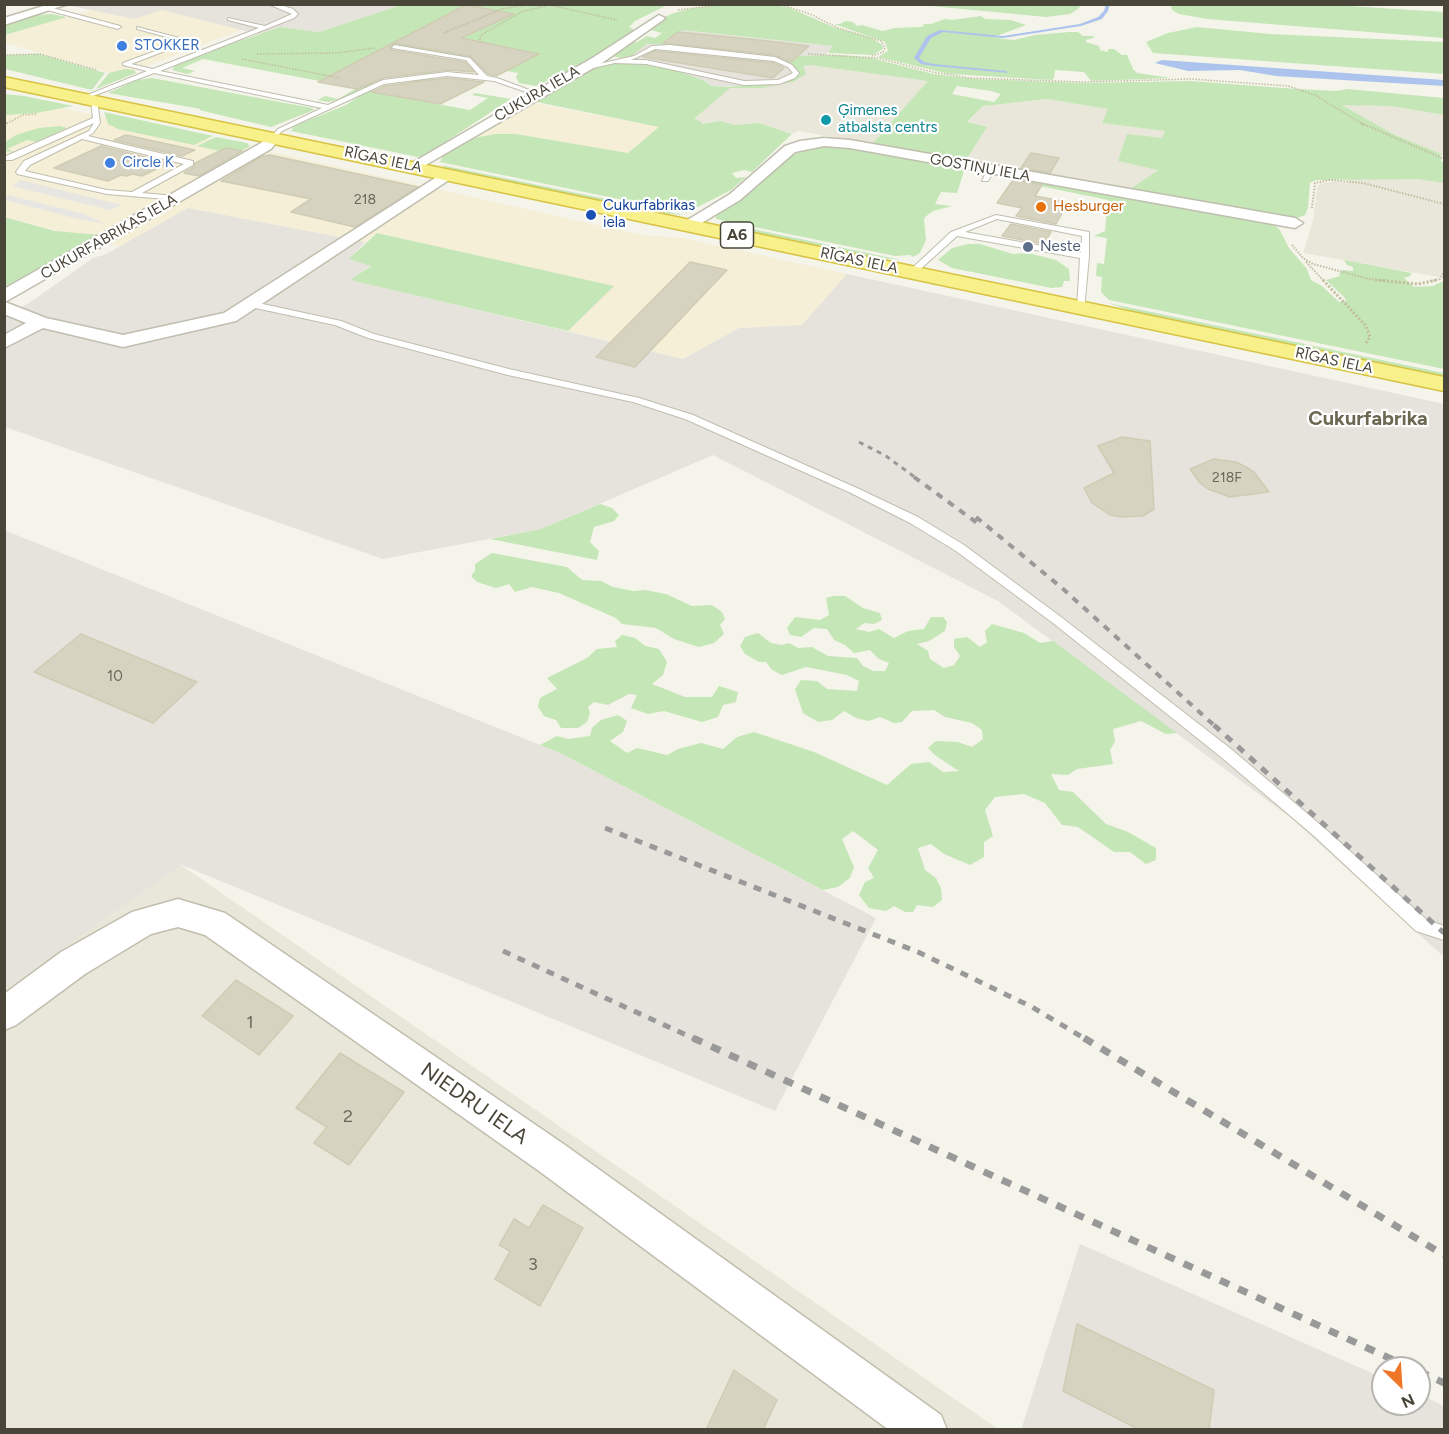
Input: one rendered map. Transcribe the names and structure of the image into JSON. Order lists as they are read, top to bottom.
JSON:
{
  "streets": {
    "highway": ["RĪGAS IELA", "A6"],
    "street": [
      "CUKURA IELA",
      "GOSTIŅU IELA",
      "CUKURFABRIKAS IELA",
      "NIEDRU IELA"
    ]
  },
  "crossings": [
    ["CUKURA IELA", "RĪGAS IELA"],
    ["RĪGAS IELA", "GOSTIŅU IELA"],
    ["RĪGAS IELA", "CUKURFABRIKAS IELA"]
  ],
  "districts": ["Cukurfabrika"],
  "places": [
    "STOKKER",
    "Ģimenes atbalsta centrs",
    "Circle K",
    "Hesburger",
    "Cukurfabrikas iela",
    "Neste"
  ],
  "house_numbers": [
    "218",
    "218F",
    "10",
    "1",
    "2",
    "3"
  ],
  "north": "bottom right"
}
